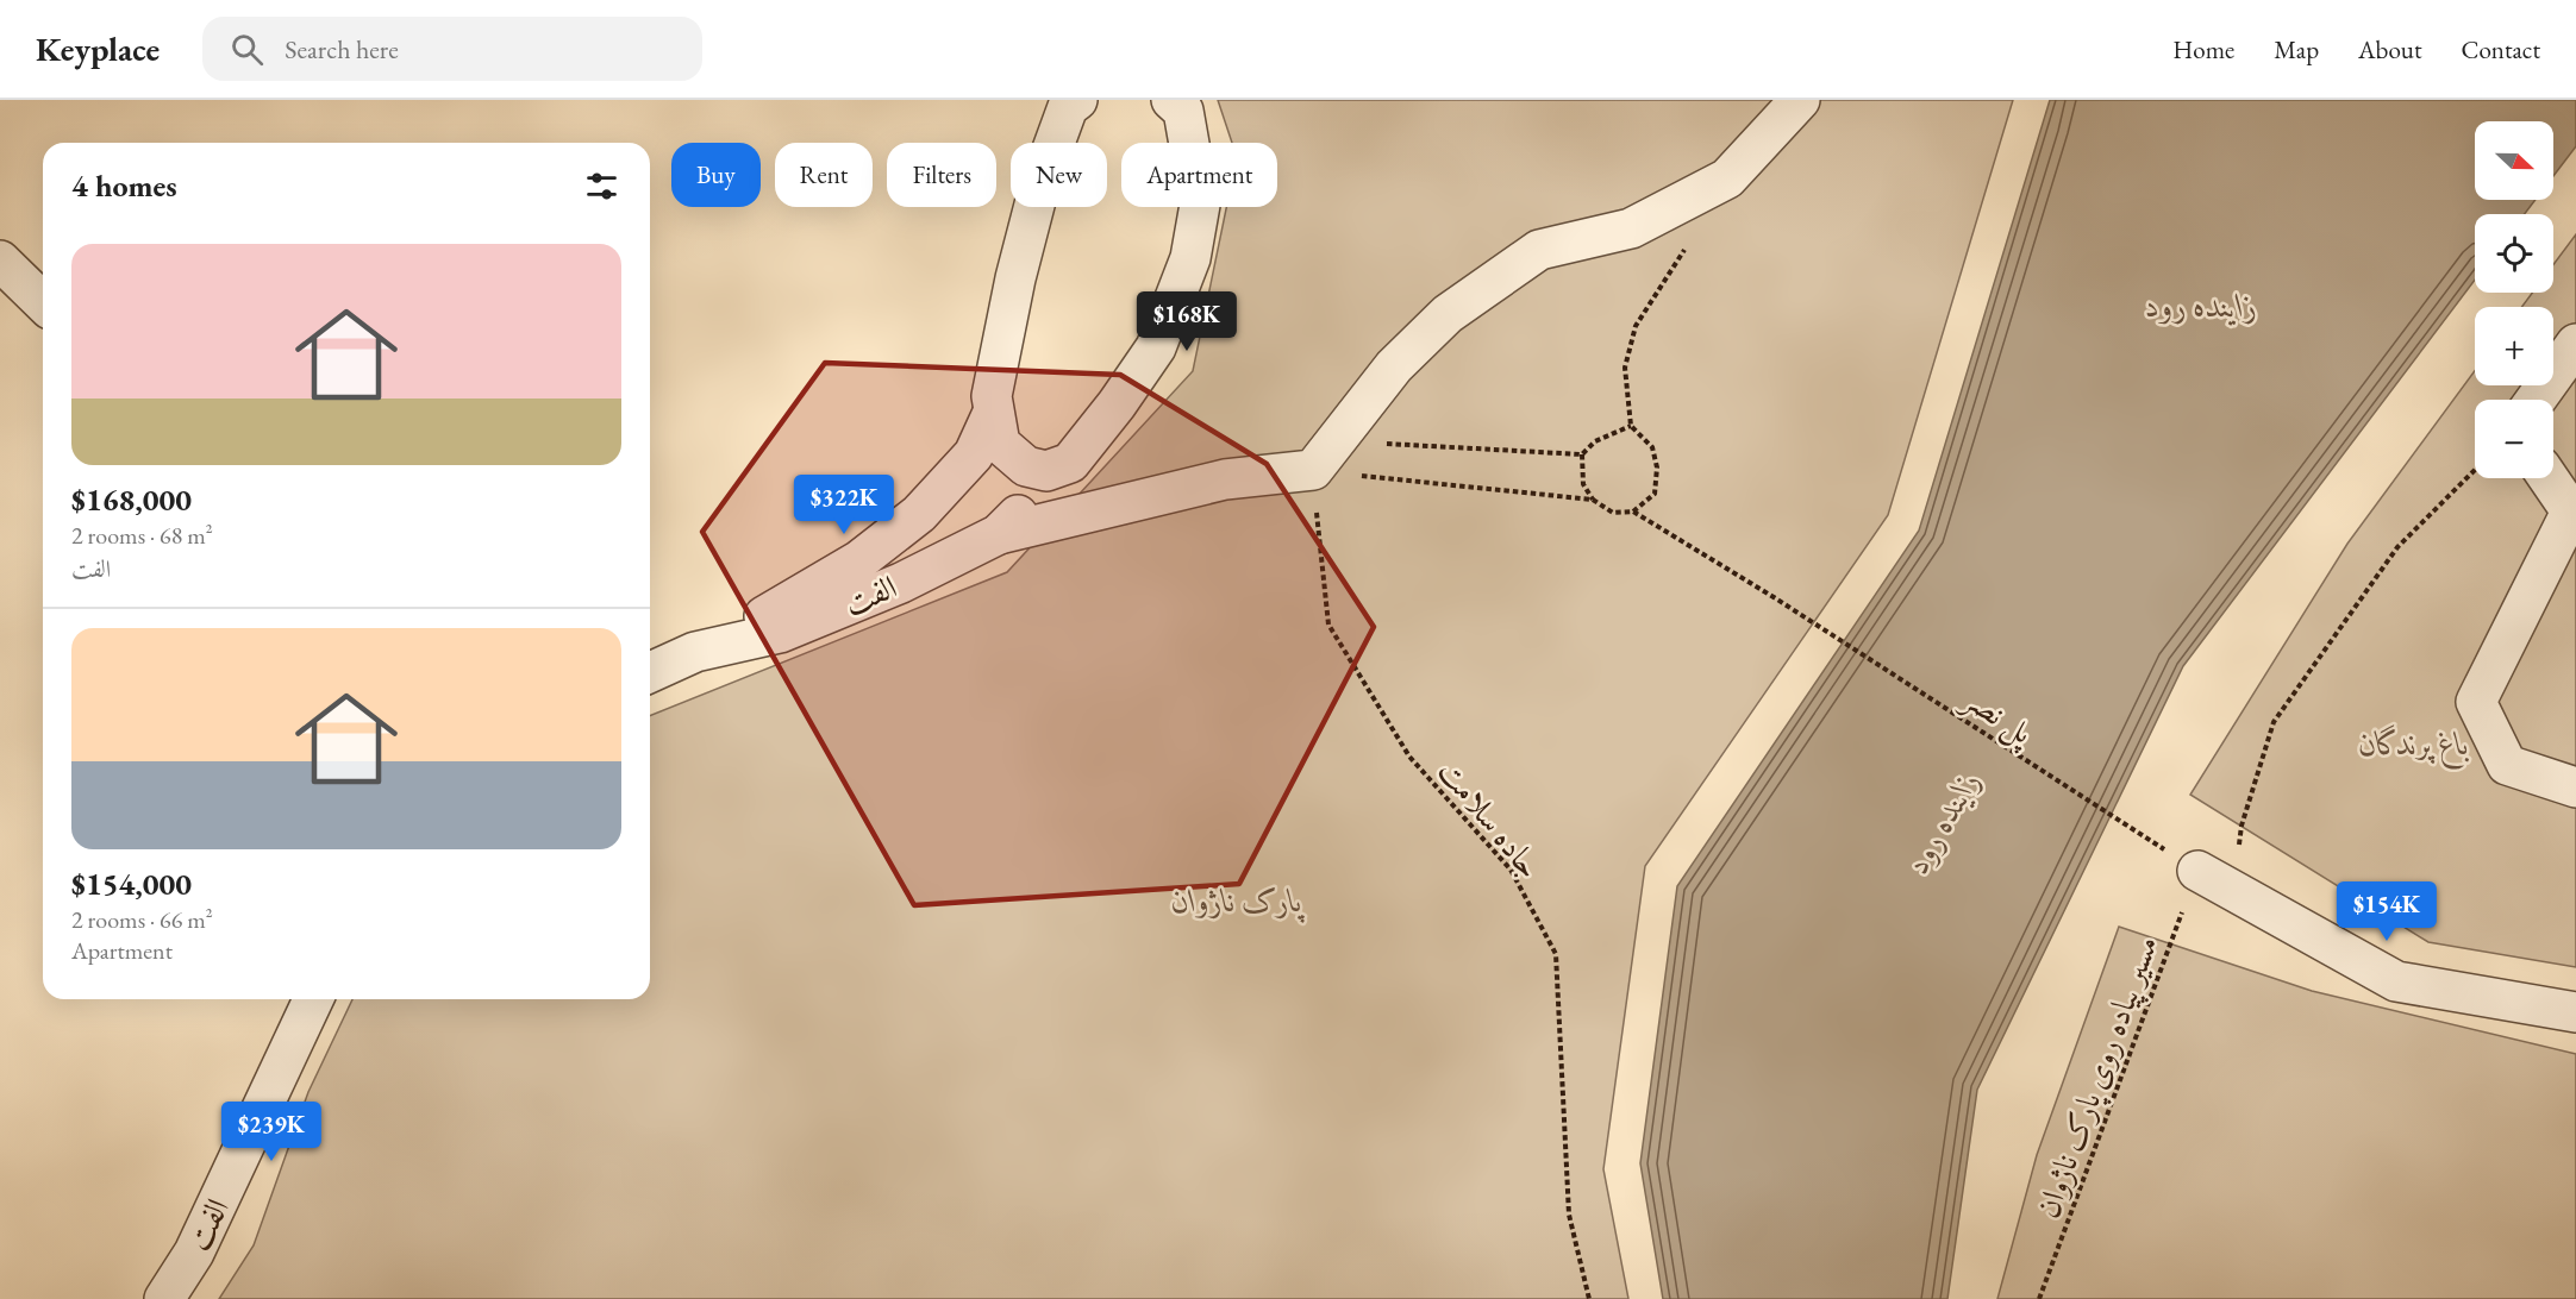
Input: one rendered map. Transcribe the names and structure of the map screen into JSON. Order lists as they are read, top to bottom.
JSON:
{
  "streets": {
    "street": ["الفت"],
    "path": ["پل نصر", "جاده سلامت", "مسیر پیاده روی پارک ناژوان"]
  },
  "crossings": [
    ["پل نصر", "مسیر پیاده روی پارک ناژوان"]
  ],
  "water": ["زاینده رود"],
  "parks": ["باغ پرندگان", "پارک ناژوان"],
  "north": "right",
  "page": {
    "header": "Keyplace",
    "search": "Search here",
    "nav": [
      "Home",
      "Map",
      "About",
      "Contact"
    ],
    "map_buttons": ["+", "−"],
    "chip": [
      "Buy",
      "Rent",
      "Filters",
      "New",
      "Apartment"
    ],
    "heading": "4 homes",
    "list": [
      {
        "name": "$168,000",
        "note": "2 rooms · 68 m² · الفت"
      },
      {
        "name": "$154,000",
        "note": "2 rooms · 66 m² · Apartment"
      }
    ],
    "price": [
      "$168K",
      "$322K",
      "$154K",
      "$239K"
    ]
  }
}
